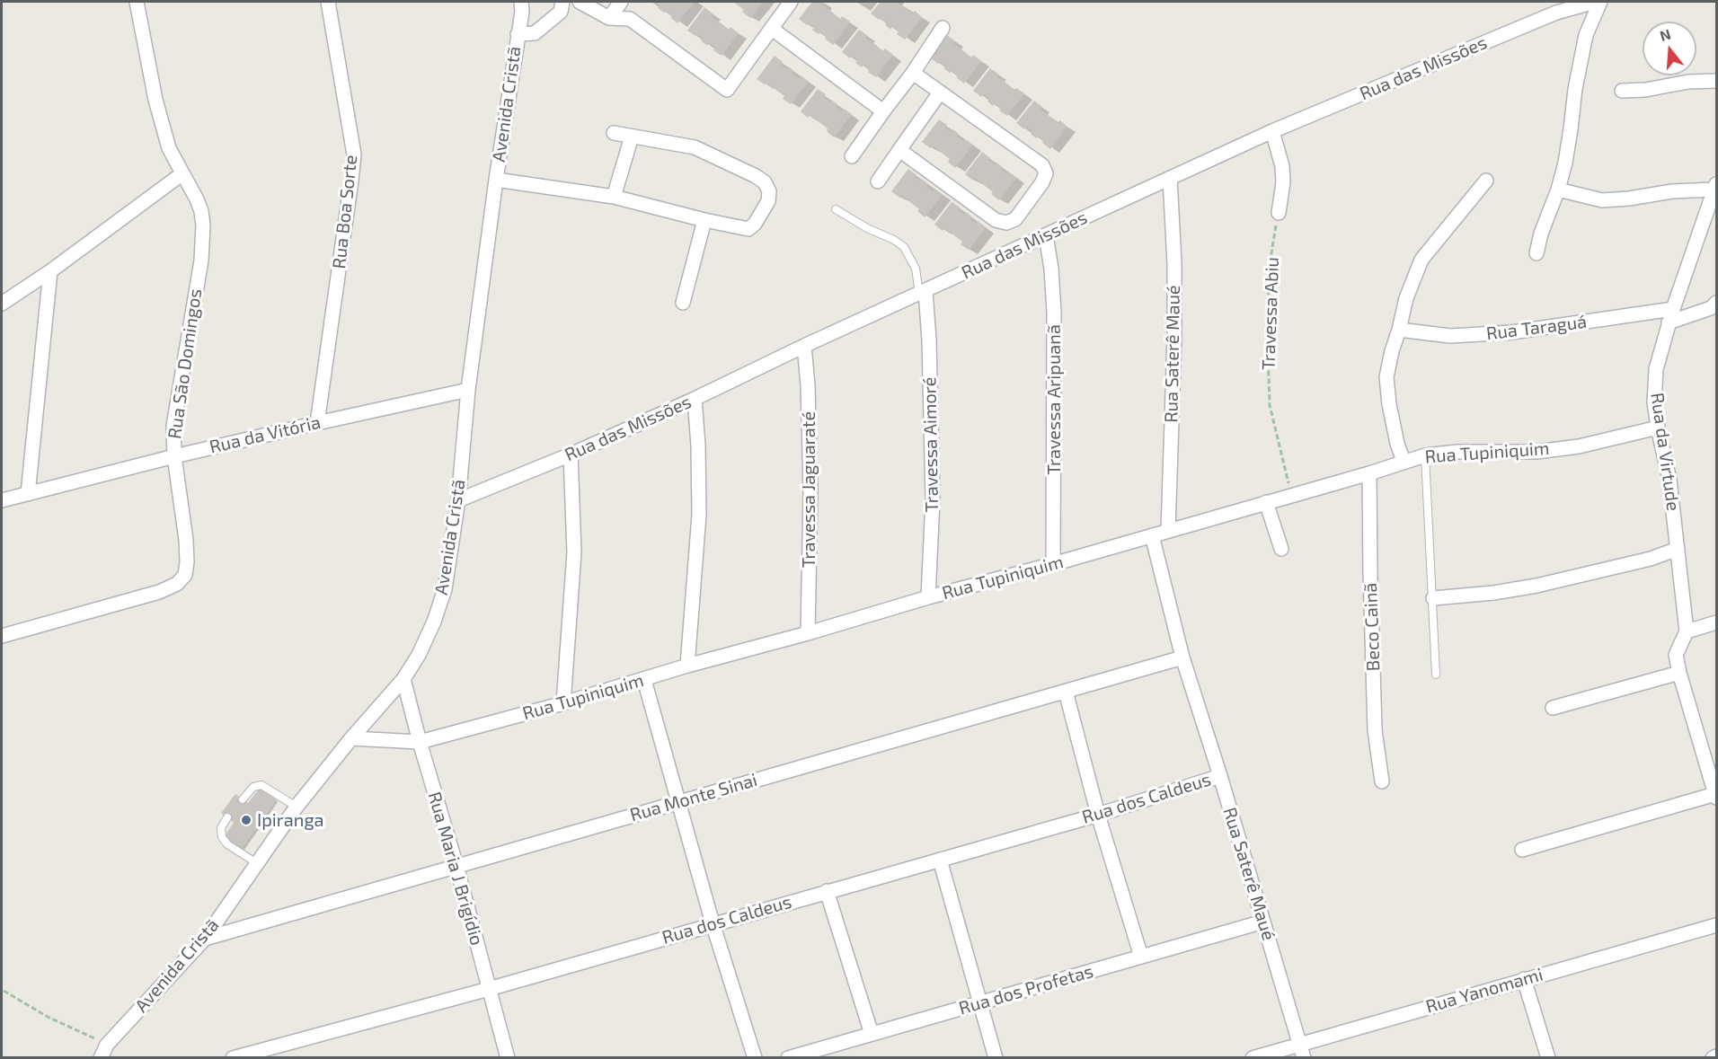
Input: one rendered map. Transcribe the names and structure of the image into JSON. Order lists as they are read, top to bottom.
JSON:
{
  "streets": {
    "street": [
      "Rua das Missões",
      "Avenida Cristã",
      "Rua Boa Sorte",
      "Rua Taraguá",
      "Rua Saterê Maué",
      "Rua São Domingos",
      "Travessa Aripuanã",
      "Rua da Vitória",
      "Travessa Aimoré",
      "Rua da Virtude",
      "Rua Tupiniquim",
      "Travessa Jaguaraté",
      "Beco Cainã",
      "Rua Monte Sinai",
      "Rua dos Caldeus",
      "Rua Maria J Brigídio",
      "Rua dos Profetas",
      "Rua Yanomami"
    ],
    "path": ["Travessa Abiu"]
  },
  "crossings": [
    ["Rua das Missões", "Avenida Cristã"],
    ["Rua das Missões", "Rua Saterê Maué"],
    ["Rua das Missões", "Travessa Aripuanã"],
    ["Rua das Missões", "Travessa Aimoré"],
    ["Rua das Missões", "Travessa Jaguaraté"],
    ["Avenida Cristã", "Rua da Vitória"],
    ["Avenida Cristã", "Rua Tupiniquim"],
    ["Avenida Cristã", "Rua Monte Sinai"],
    ["Avenida Cristã", "Rua Maria J Brigídio"],
    ["Rua Boa Sorte", "Rua da Vitória"],
    ["Travessa Abiu", "Rua Tupiniquim"],
    ["Rua Taraguá", "Rua da Virtude"],
    ["Rua Saterê Maué", "Rua Tupiniquim"],
    ["Rua Saterê Maué", "Rua Monte Sinai"],
    ["Rua Saterê Maué", "Rua dos Caldeus"],
    ["Rua Saterê Maué", "Rua dos Profetas"],
    ["Rua Saterê Maué", "Rua Yanomami"],
    ["Rua São Domingos", "Rua da Vitória"],
    ["Travessa Aripuanã", "Rua Tupiniquim"],
    ["Travessa Aimoré", "Rua Tupiniquim"],
    ["Rua da Virtude", "Rua Tupiniquim"],
    ["Rua Tupiniquim", "Travessa Jaguaraté"],
    ["Rua Tupiniquim", "Beco Cainã"],
    ["Rua Tupiniquim", "Rua Maria J Brigídio"],
    ["Rua Monte Sinai", "Rua Maria J Brigídio"],
    ["Rua dos Caldeus", "Rua Maria J Brigídio"]
  ],
  "places": ["Ipiranga"],
  "north": "top"
}
